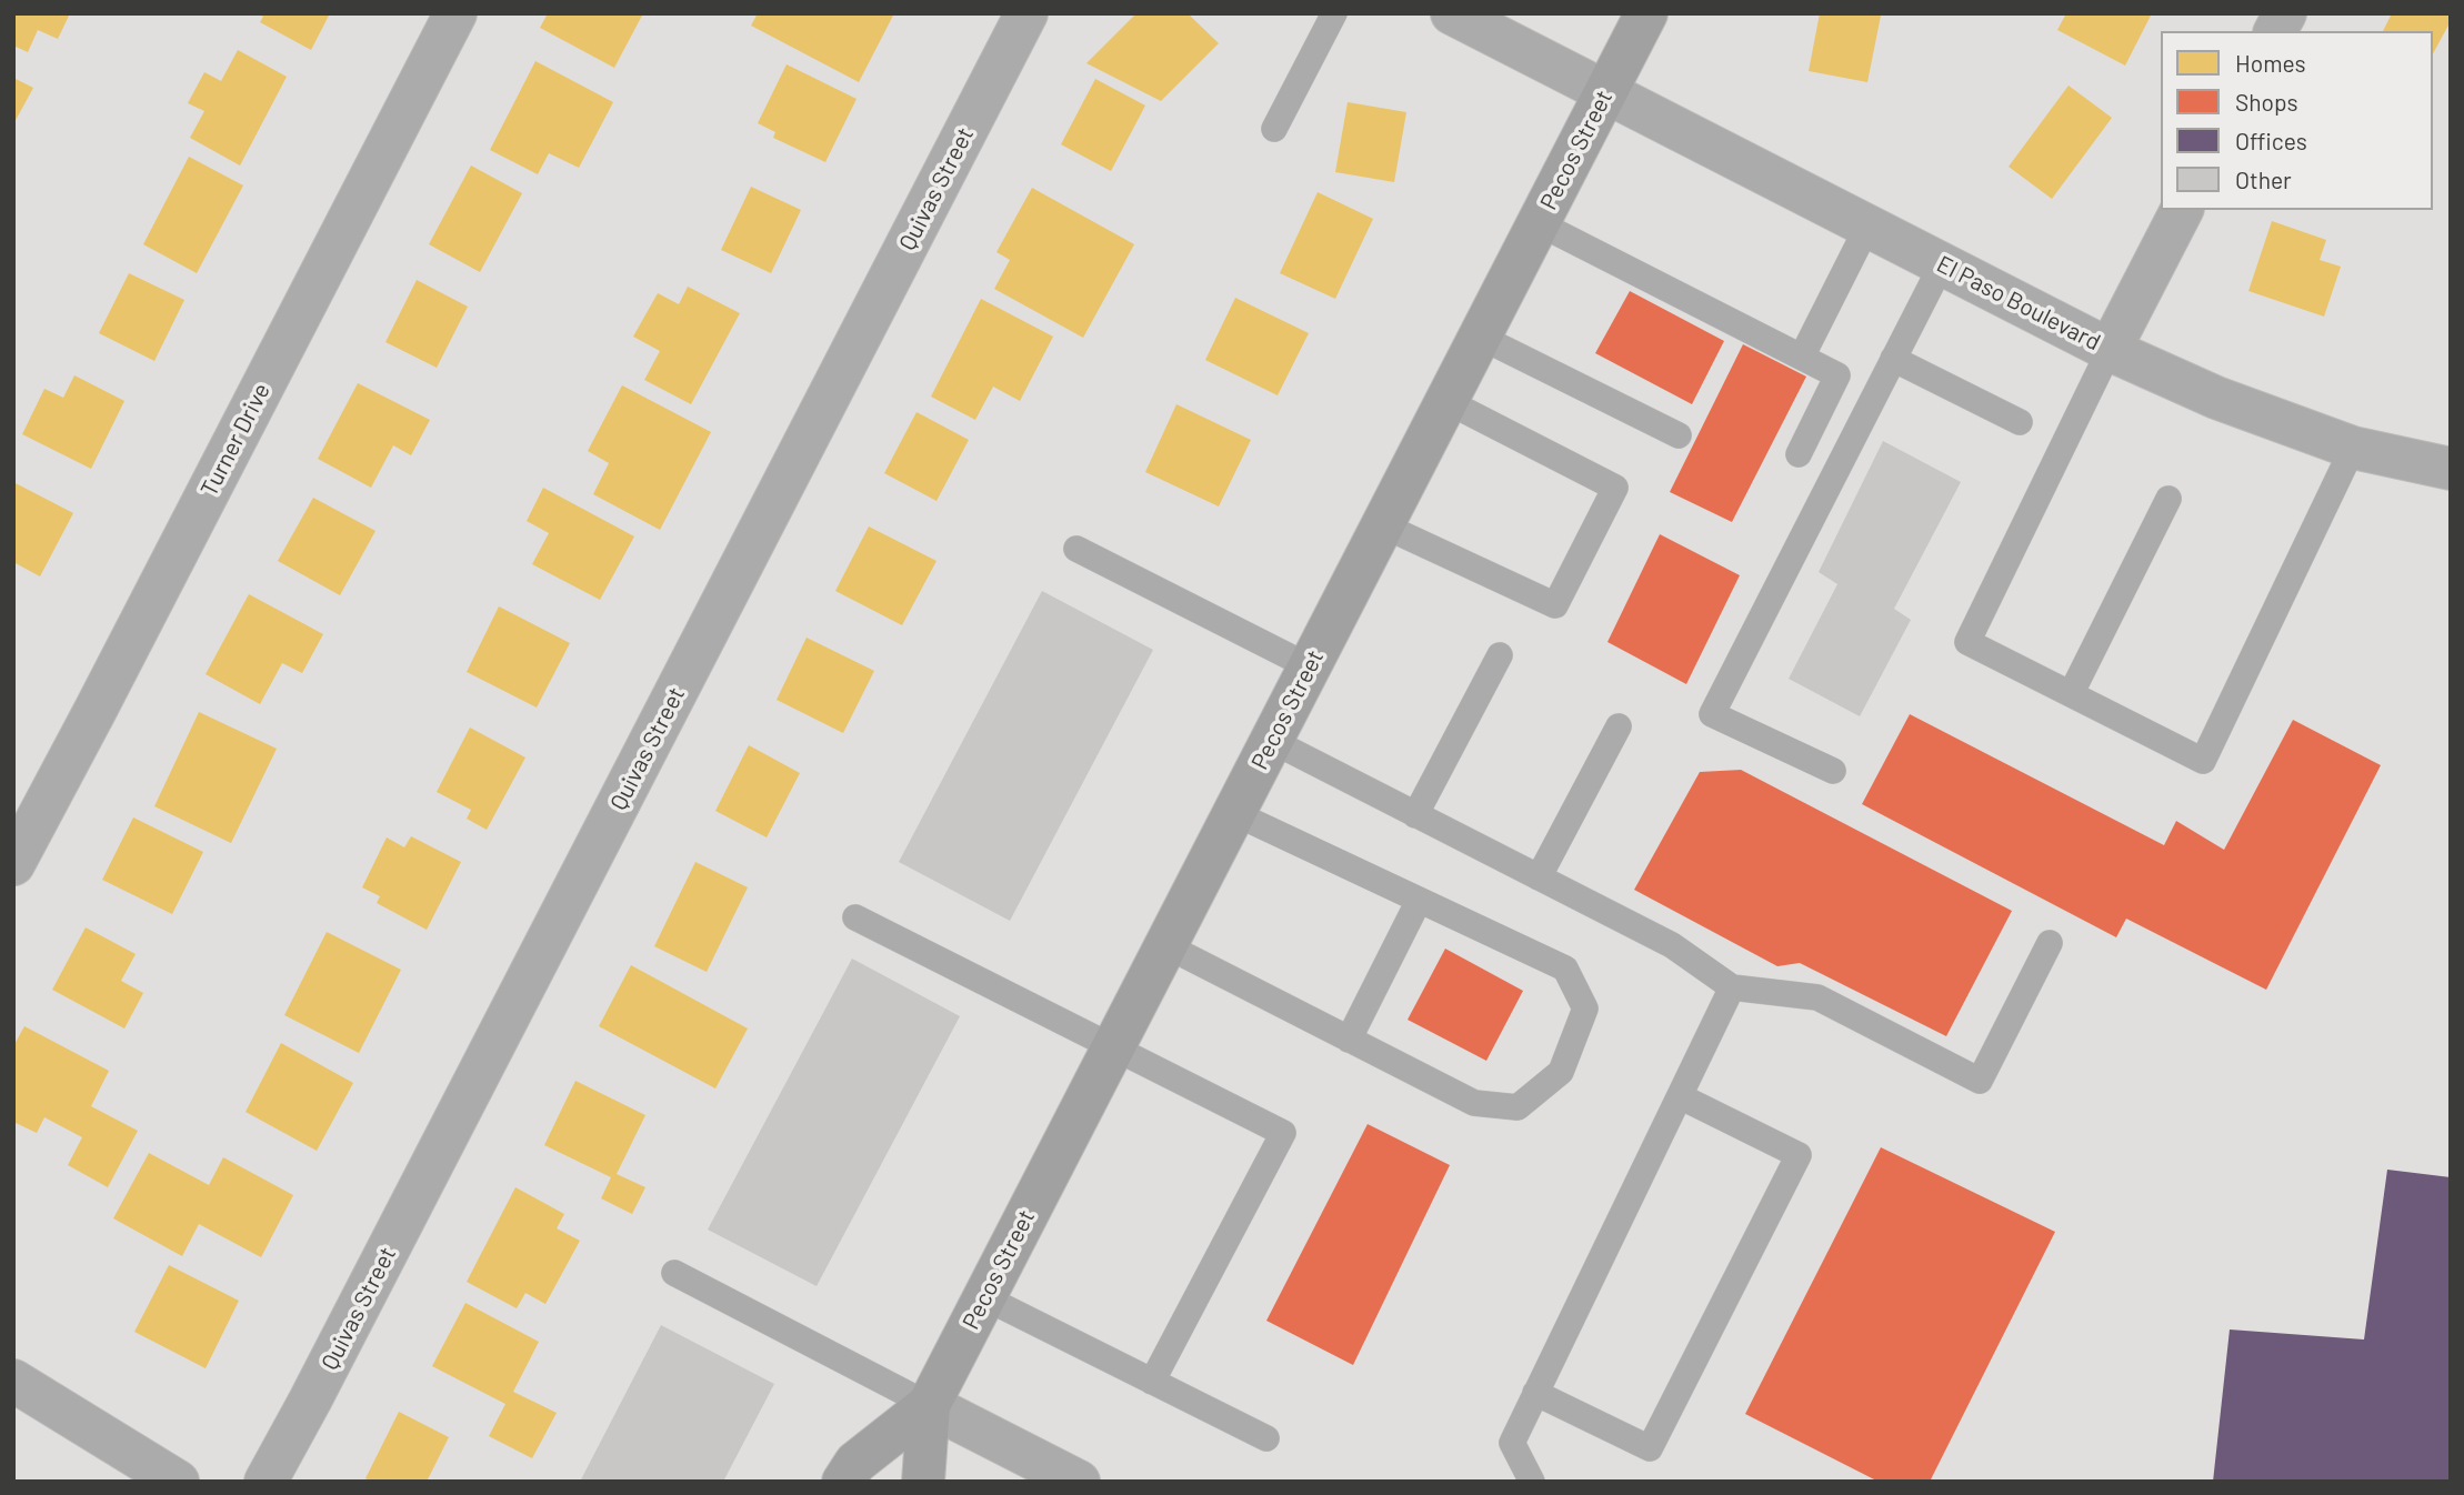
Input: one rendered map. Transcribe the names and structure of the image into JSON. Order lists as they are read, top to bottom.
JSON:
{
  "streets": {
    "main road": ["Pecos Street"],
    "street": ["Quivas Street", "El Paso Boulevard", "Turner Drive"]
  },
  "crossings": [
    ["Pecos Street", "El Paso Boulevard"]
  ],
  "legend": [
    "Homes",
    "Shops",
    "Offices",
    "Other"
  ]
}
